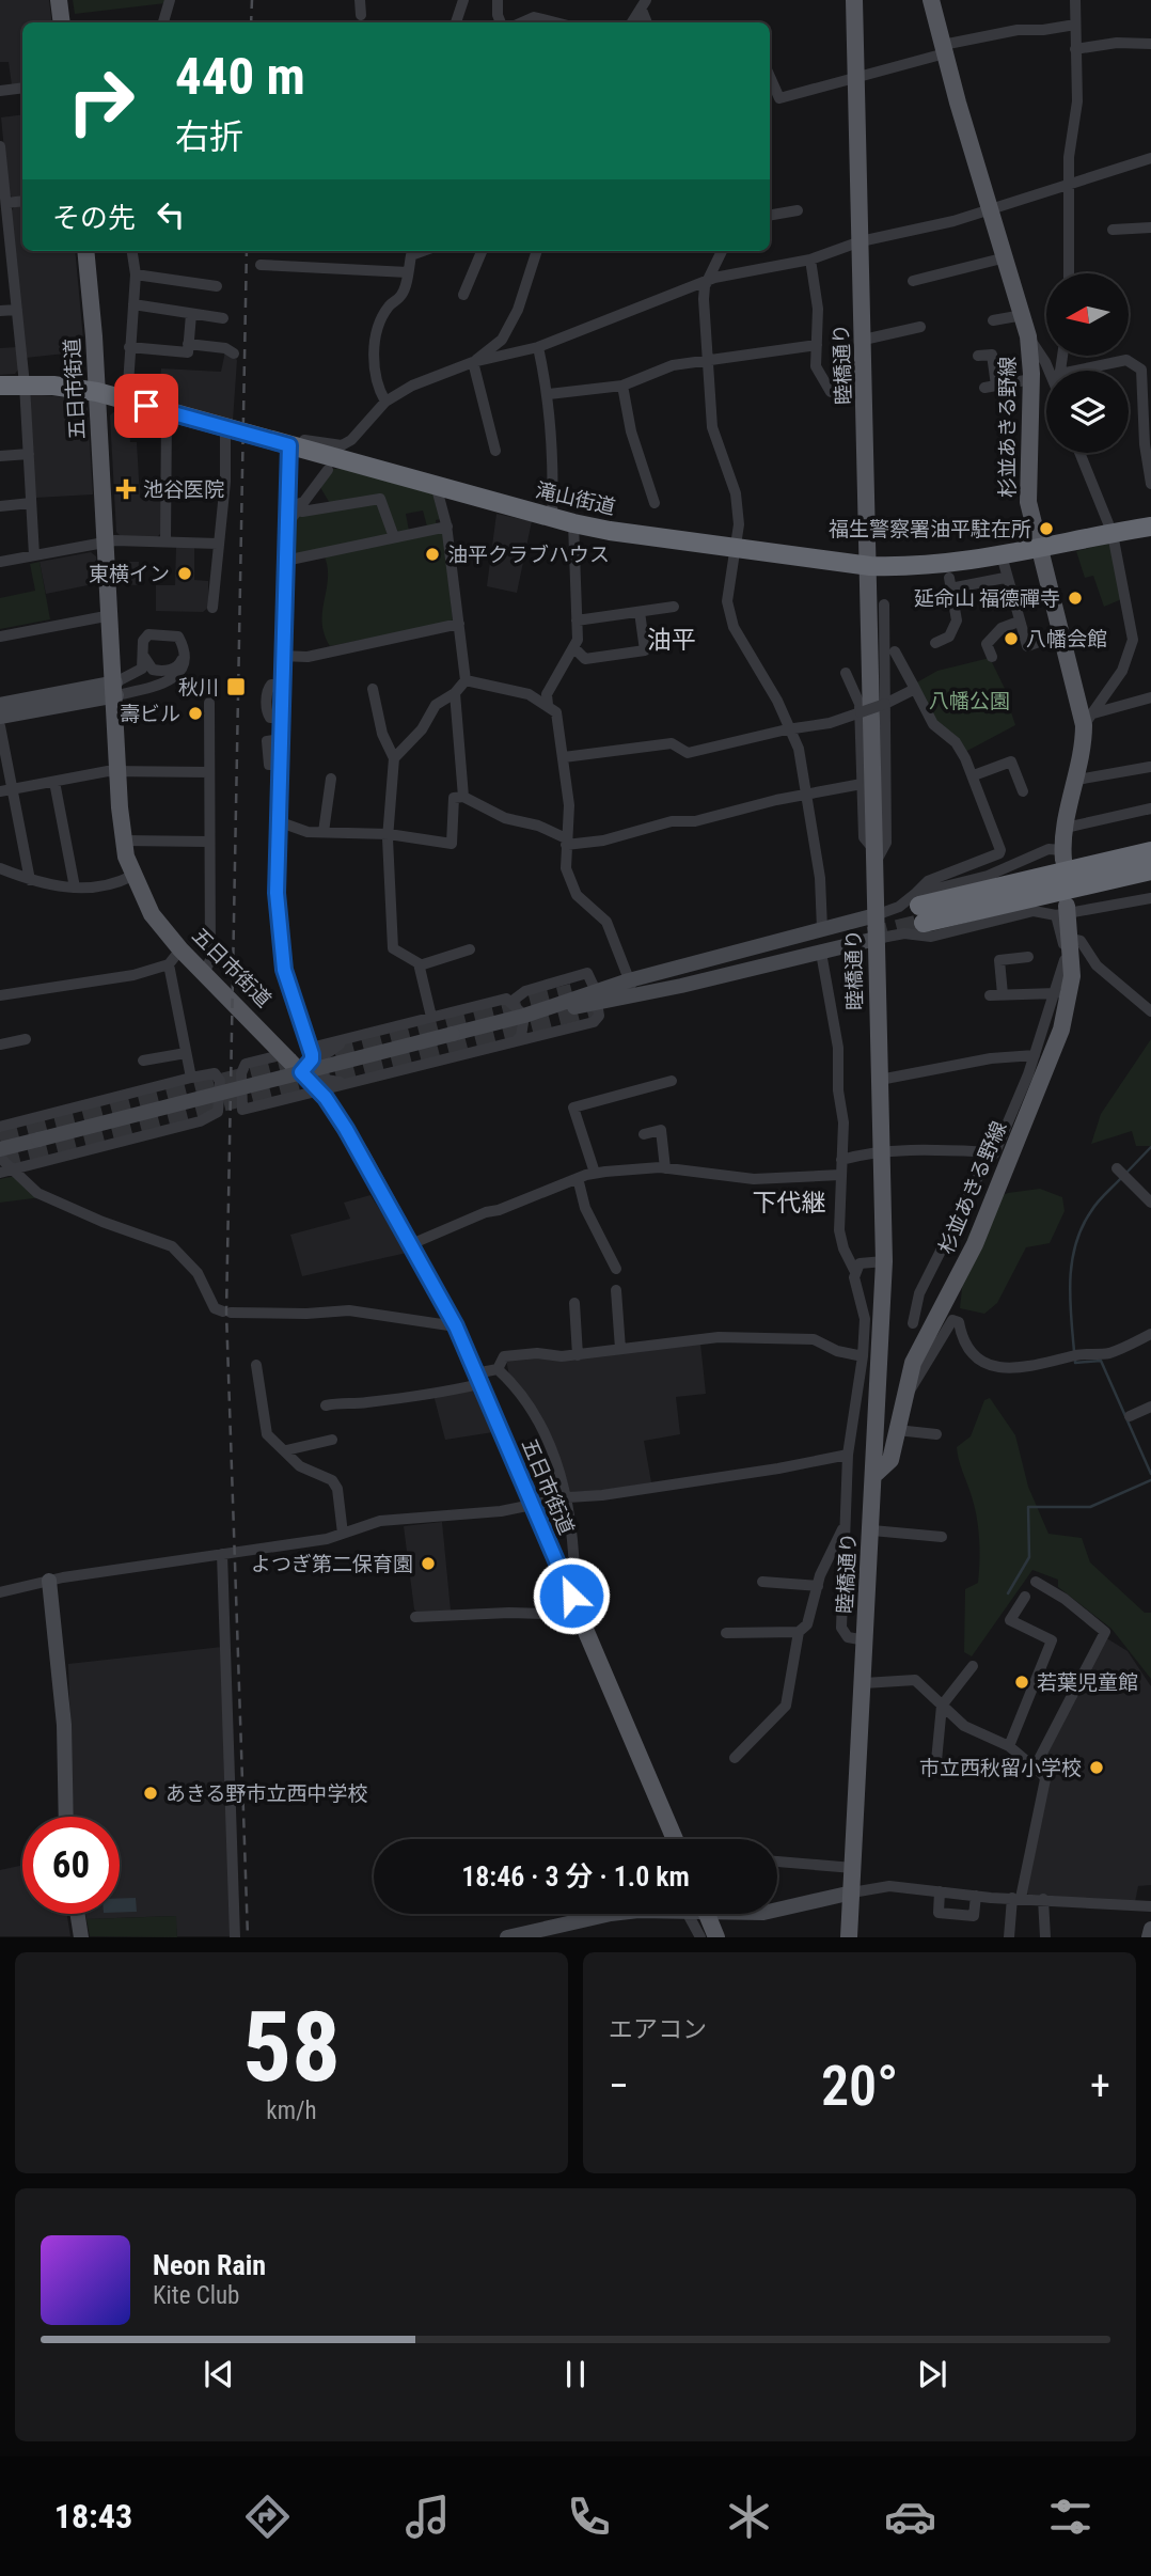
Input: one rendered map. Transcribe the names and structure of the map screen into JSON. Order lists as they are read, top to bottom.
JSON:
{
  "streets": {
    "highway": ["滝山街道"],
    "main road": ["睦橋通り", "五日市街道", "杉並あきる野線"]
  },
  "crossings": [
    ["睦橋通り", "杉並あきる野線"],
    ["睦橋通り", "滝山街道"],
    ["五日市街道", "滝山街道"],
    ["杉並あきる野線", "滝山街道"]
  ],
  "districts": ["油平", "下代継"],
  "parks": ["八幡公園"],
  "places": {
    "health": ["池谷医院"],
    "other": [
      "福生警察署油平駐在所",
      "油平クラブハウス",
      "東横イン",
      "延命山 福德禪寺",
      "八幡会館",
      "壽ビル",
      "よつぎ第二保育園",
      "若葉児童館",
      "市立西秋留小学校",
      "あきる野市立西中学校"
    ],
    "transit": ["秋川"]
  },
  "north": "left",
  "page": {
    "turn": ["440 m", "右折"],
    "then": "その先",
    "limit": "60",
    "trip": "18:46 · 3 分 · 1.0 km",
    "tile": [
      ["58", "km/h"],
      "エアコン"
    ],
    "heat": ["−", "20°", "+"],
    "song": ["Neon Rain", "Kite Club"],
    "tabs": "18:43"
  }
}
